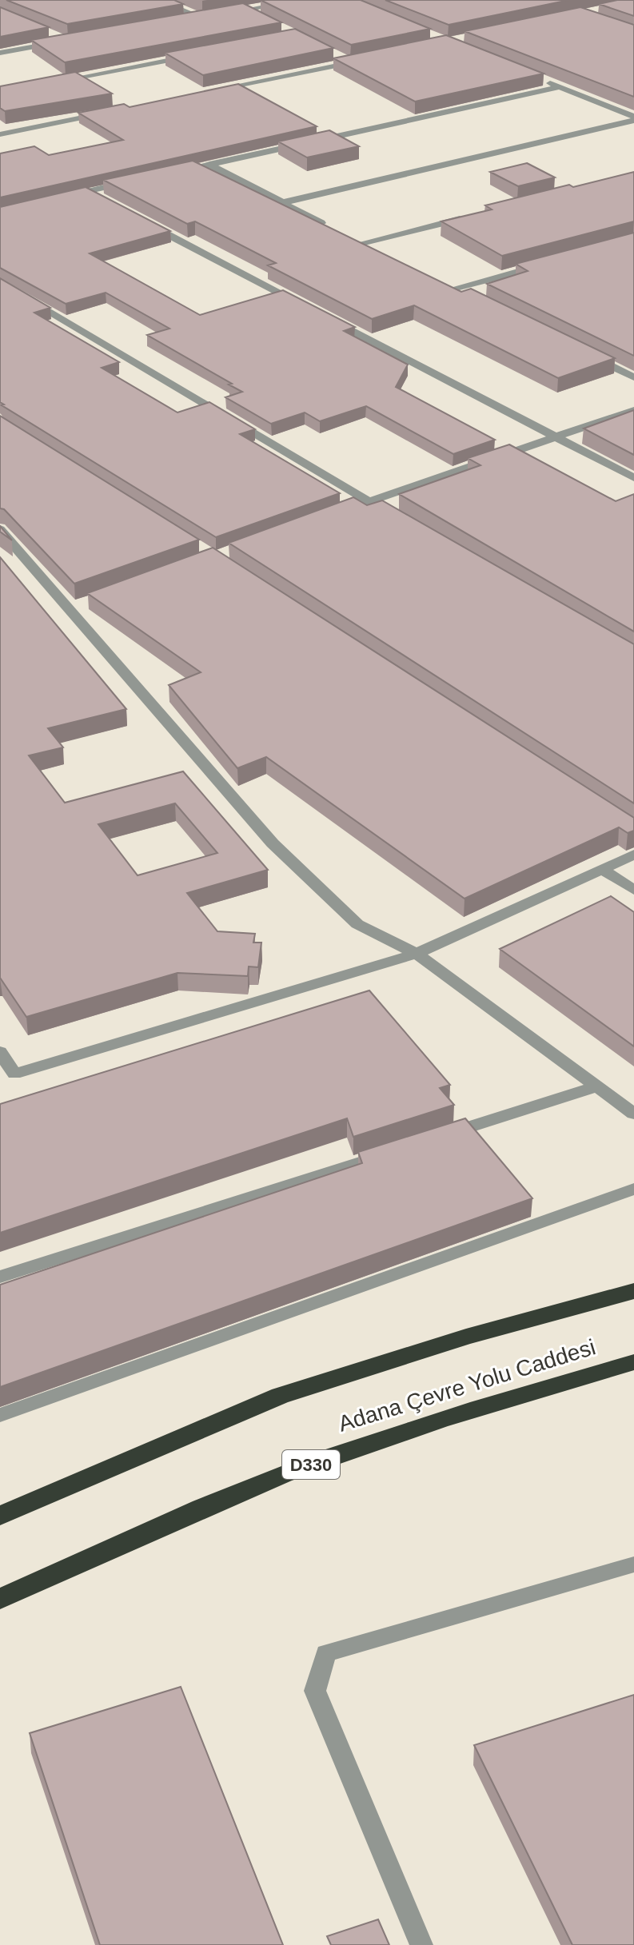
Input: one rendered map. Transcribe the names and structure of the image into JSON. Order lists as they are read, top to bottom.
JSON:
{
  "streets": {
    "highway": ["Adana Çevre Yolu Caddesi", "D330"]
  }
}
